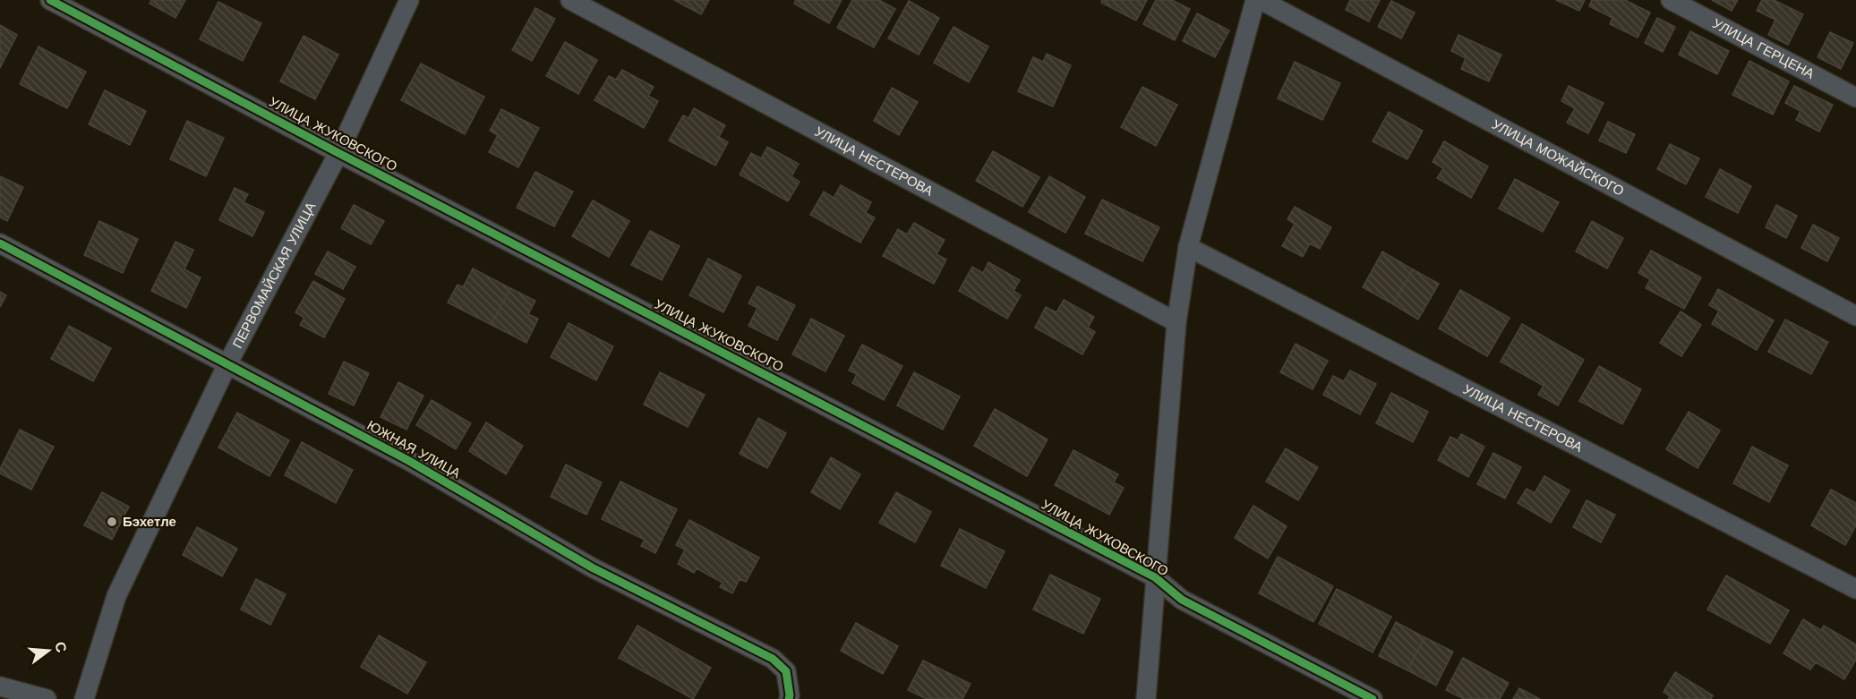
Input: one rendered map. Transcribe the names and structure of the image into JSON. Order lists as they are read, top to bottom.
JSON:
{
  "streets": {
    "street": [
      "УЛИЦА ГЕРЦЕНА",
      "УЛИЦА ЖУКОВСКОГО",
      "УЛИЦА МОЖАЙСКОГО",
      "УЛИЦА НЕСТЕРОВА",
      "ПЕРВОМАЙСКАЯ УЛИЦА",
      "ЮЖНАЯ УЛИЦА"
    ]
  },
  "crossings": [
    ["УЛИЦА ЖУКОВСКОГО", "ПЕРВОМАЙСКАЯ УЛИЦА"],
    ["ПЕРВОМАЙСКАЯ УЛИЦА", "ЮЖНАЯ УЛИЦА"]
  ],
  "places": ["Бэхетле"],
  "north": "right"
}
